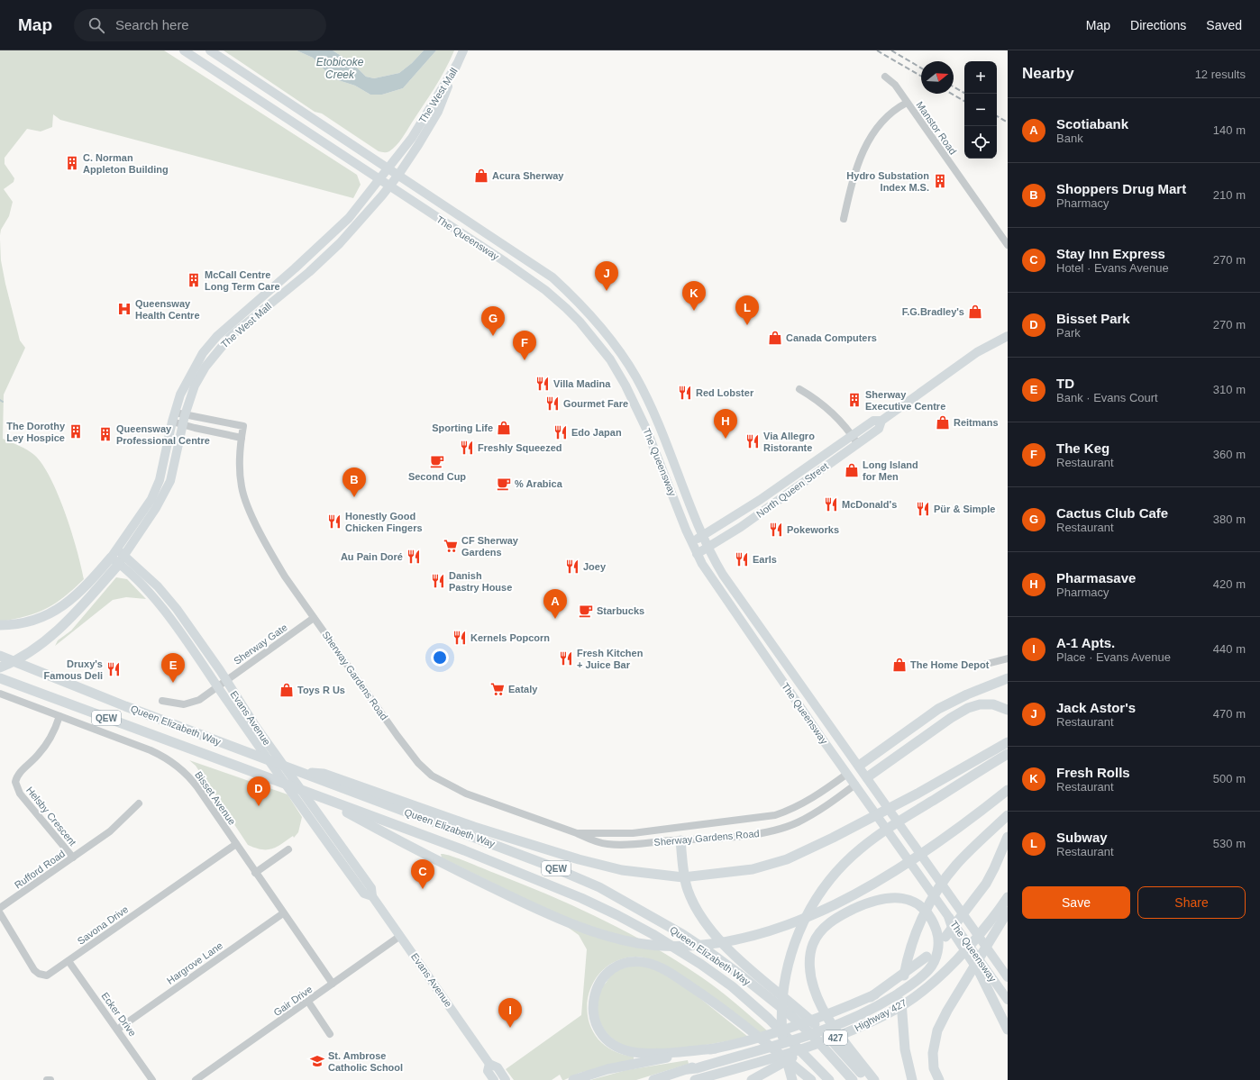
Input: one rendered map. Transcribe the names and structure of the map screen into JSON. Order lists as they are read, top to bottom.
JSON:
{
  "streets": {
    "highway": [
      "QEW",
      "Queen Elizabeth Way",
      "Highway 427",
      "427"
    ],
    "main road": [
      "The West Mall",
      "The Queensway",
      "North Queen Street",
      "Sherway Gardens Road",
      "Evans Avenue"
    ],
    "street": [
      "Manstor Road",
      "Sherway Gate",
      "Bisset Avenue",
      "Helsby Crescent",
      "Rufford Road",
      "Savona Drive",
      "Hargrove Lane",
      "Gair Drive",
      "Ecker Drive"
    ]
  },
  "crossings": [
    ["The West Mall", "The Queensway"],
    ["The West Mall", "Sherway Gardens Road"],
    ["The West Mall", "Evans Avenue"],
    ["The Queensway", "North Queen Street"],
    ["The Queensway", "Sherway Gardens Road"],
    ["Sherway Gate", "Sherway Gardens Road"],
    ["Sherway Gate", "Evans Avenue"],
    ["Evans Avenue", "Gair Drive"],
    ["Bisset Avenue", "Helsby Crescent"],
    ["Bisset Avenue", "Savona Drive"],
    ["Bisset Avenue", "Hargrove Lane"],
    ["Bisset Avenue", "Gair Drive"],
    ["Helsby Crescent", "Rufford Road"],
    ["Savona Drive", "Ecker Drive"],
    ["Hargrove Lane", "Ecker Drive"]
  ],
  "water": ["Etobicoke Creek"],
  "places": {
    "building": [
      "C. Norman Appleton Building",
      "Hydro Substation Index M.S.",
      "McCall Centre Long Term Care",
      "Sherway Executive Centre",
      "The Dorothy Ley Hospice",
      "Queensway Professional Centre"
    ],
    "shop": [
      "Acura Sherway",
      "F.G.Bradley's",
      "Canada Computers",
      "Reitmans",
      "Sporting Life",
      "Long Island for Men",
      "The Home Depot",
      "Toys R Us"
    ],
    "hospital": ["Queensway Health Centre"],
    "restaurant": [
      "Villa Madina",
      "Red Lobster",
      "Gourmet Fare",
      "Edo Japan",
      "Via Allegro Ristorante",
      "Freshly Squeezed",
      "McDonald's",
      "Pür & Simple",
      "Honestly Good Chicken Fingers",
      "Pokeworks",
      "Au Pain Doré",
      "Earls",
      "Joey",
      "Danish Pastry House",
      "Kernels Popcorn",
      "Fresh Kitchen + Juice Bar",
      "Druxy's Famous Deli"
    ],
    "cafe": ["Second Cup", "% Arabica", "Starbucks"],
    "supermarket": ["CF Sherway Gardens", "Eataly"],
    "school or university": ["St. Ambrose Catholic School"]
  },
  "north": "right",
  "page": {
    "header": "Map",
    "search": "Search here",
    "nav": ["Map", "Directions", "Saved"],
    "heading": ["Nearby", "12 results"],
    "map_buttons": ["+", "−"],
    "list": [
      {
        "mark": "A",
        "name": "Scotiabank",
        "note": "Bank",
        "value": "140 m"
      },
      {
        "mark": "B",
        "name": "Shoppers Drug Mart",
        "note": "Pharmacy",
        "value": "210 m"
      },
      {
        "mark": "C",
        "name": "Stay Inn Express",
        "note": "Hotel · Evans Avenue",
        "value": "270 m"
      },
      {
        "mark": "D",
        "name": "Bisset Park",
        "note": "Park",
        "value": "270 m"
      },
      {
        "mark": "E",
        "name": "TD",
        "note": "Bank · Evans Court",
        "value": "310 m"
      },
      {
        "mark": "F",
        "name": "The Keg",
        "note": "Restaurant",
        "value": "360 m"
      },
      {
        "mark": "G",
        "name": "Cactus Club Cafe",
        "note": "Restaurant",
        "value": "380 m"
      },
      {
        "mark": "H",
        "name": "Pharmasave",
        "note": "Pharmacy",
        "value": "420 m"
      },
      {
        "mark": "I",
        "name": "A-1 Apts.",
        "note": "Place · Evans Avenue",
        "value": "440 m"
      },
      {
        "mark": "J",
        "name": "Jack Astor's",
        "note": "Restaurant",
        "value": "470 m"
      },
      {
        "mark": "K",
        "name": "Fresh Rolls",
        "note": "Restaurant",
        "value": "500 m"
      },
      {
        "mark": "L",
        "name": "Subway",
        "note": "Restaurant",
        "value": "530 m"
      }
    ],
    "pins": [
      "J",
      "K",
      "L",
      "G",
      "F",
      "H",
      "B",
      "A",
      "E",
      "D",
      "C",
      "I"
    ],
    "buttons": ["Save", "Share"]
  }
}
